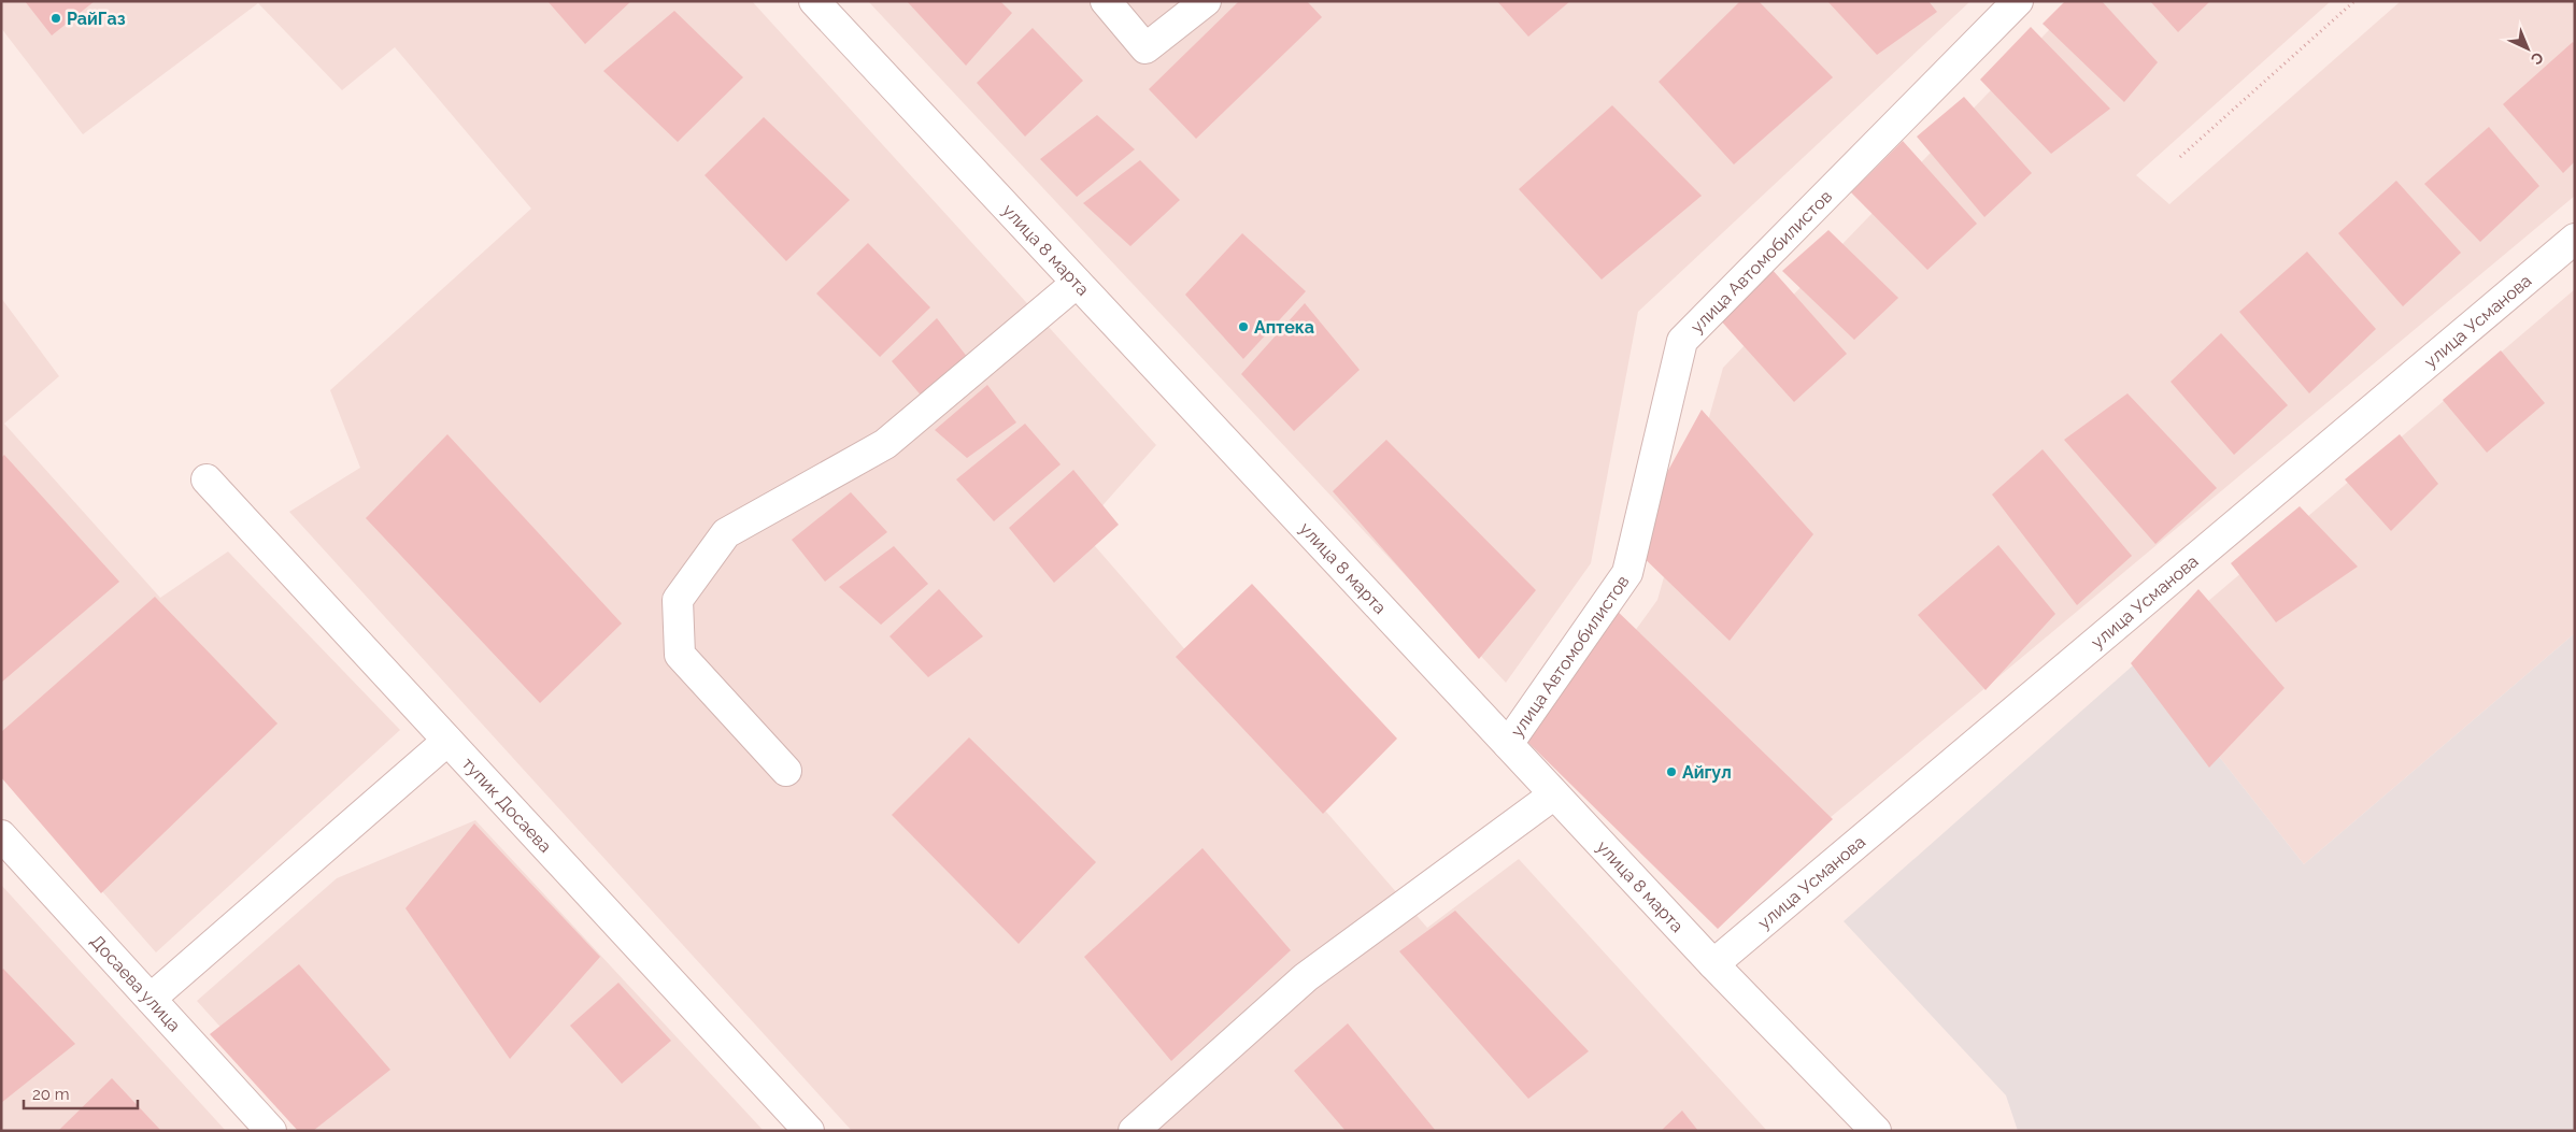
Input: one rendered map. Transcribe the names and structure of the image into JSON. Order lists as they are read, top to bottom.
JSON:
{
  "streets": {
    "street": [
      "улица 8 марта",
      "улица Автомобилистов",
      "улица Усманова",
      "тупик Досаева",
      "Досаева улица"
    ]
  },
  "crossings": [
    ["улица 8 марта", "улица Автомобилистов"],
    ["улица 8 марта", "улица Усманова"]
  ],
  "places": ["РайГаз", "Аптека", "Айгул"],
  "scale_bar": "20 m",
  "north": "bottom right"
}
